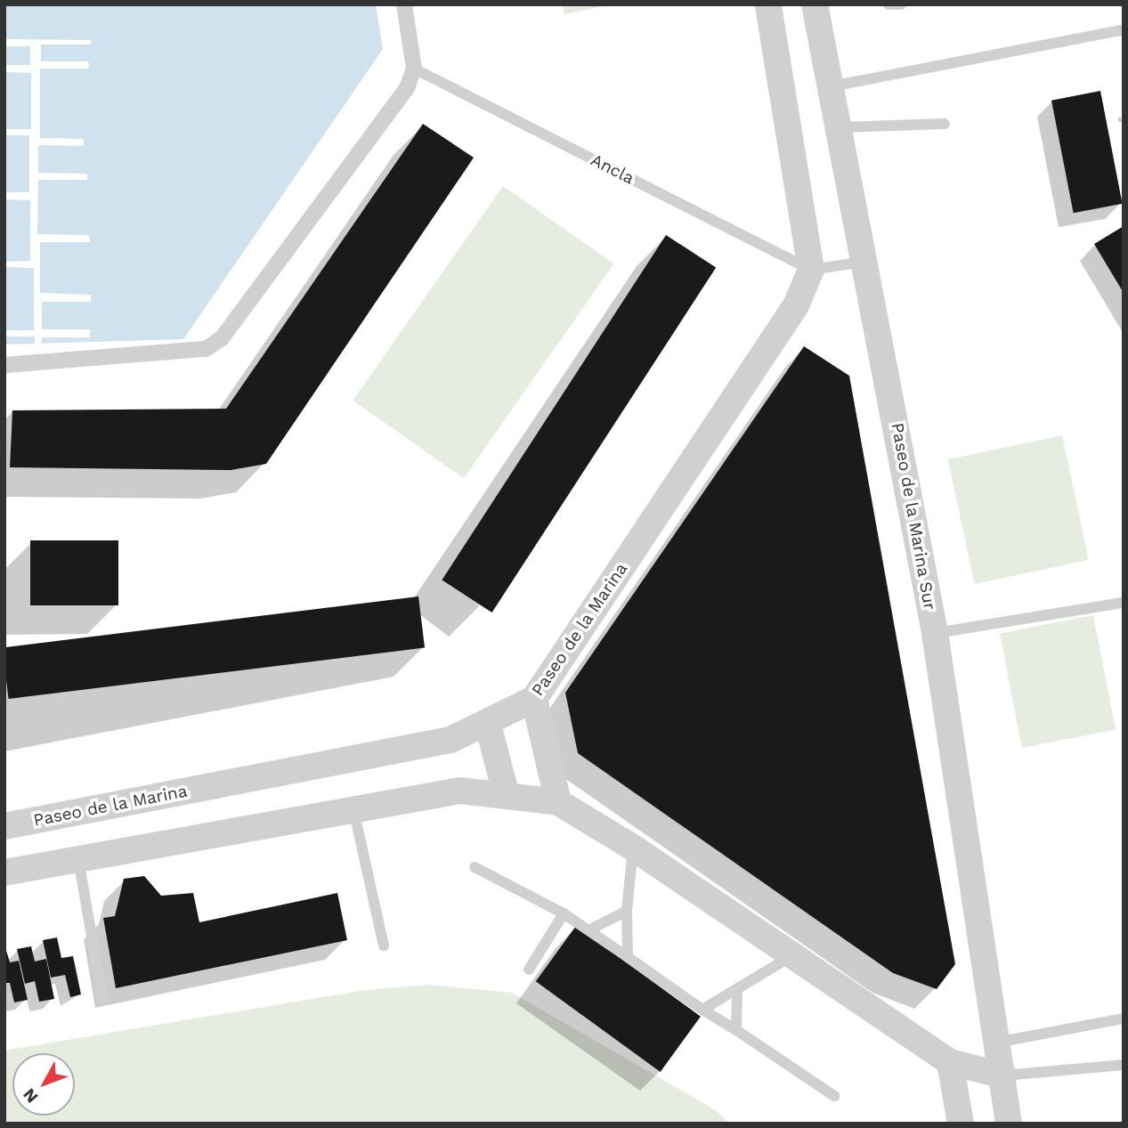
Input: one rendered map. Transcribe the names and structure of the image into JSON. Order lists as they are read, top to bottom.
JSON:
{
  "streets": {
    "street": ["Paseo de la Marina Sur", "Paseo de la Marina"],
    "lane": ["Ancla"]
  },
  "crossings": [
    ["Ancla", "Paseo de la Marina"]
  ],
  "north": "bottom left"
}
